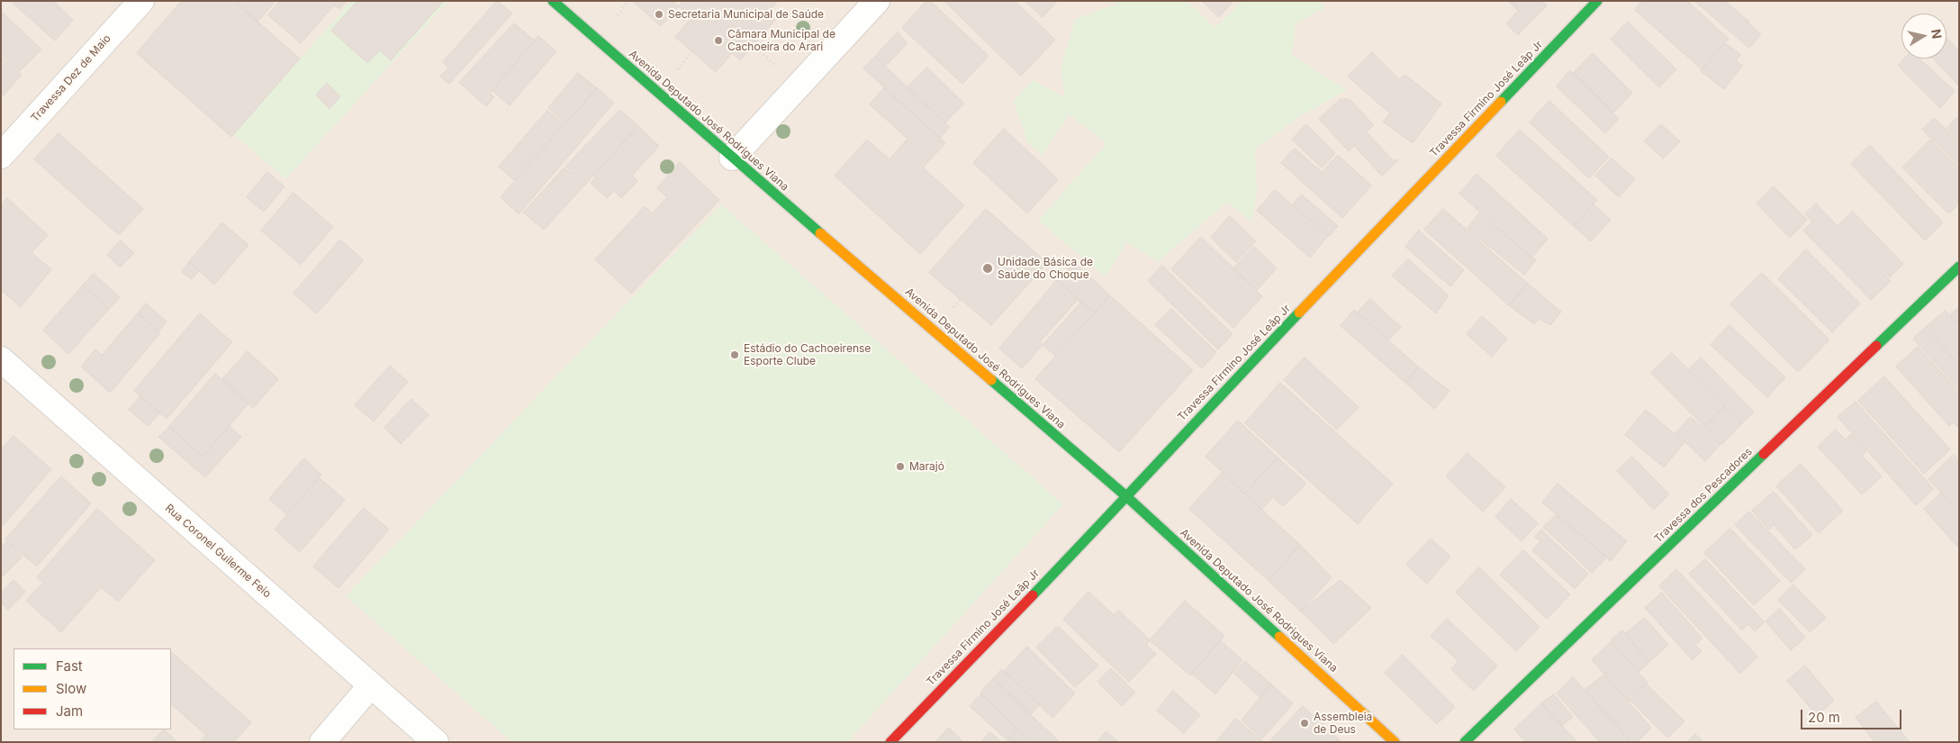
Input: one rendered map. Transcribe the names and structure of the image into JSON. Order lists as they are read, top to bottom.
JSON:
{
  "streets": {
    "street": [
      "Travessa Dez de Maio",
      "Travessa Firmino José Leãp Jr",
      "Avenida Deputado José Rodrigues Viana",
      "Travessa dos Pescadores",
      "Rua Coronel Guilerme Feio"
    ]
  },
  "crossings": [
    ["Travessa Firmino José Leãp Jr", "Avenida Deputado José Rodrigues Viana"]
  ],
  "places": [
    "Secretaria Municipal de Saúde",
    "Câmara Municipal de Cachoeira do Arari",
    "Unidade Básica de Saúde do Choque",
    "Estádio do Cachoeirense Esporte Clube",
    "Marajó",
    "Assembleia de Deus"
  ],
  "legend": ["Fast", "Slow", "Jam"],
  "scale_bar": "20 m",
  "north": "right"
}
